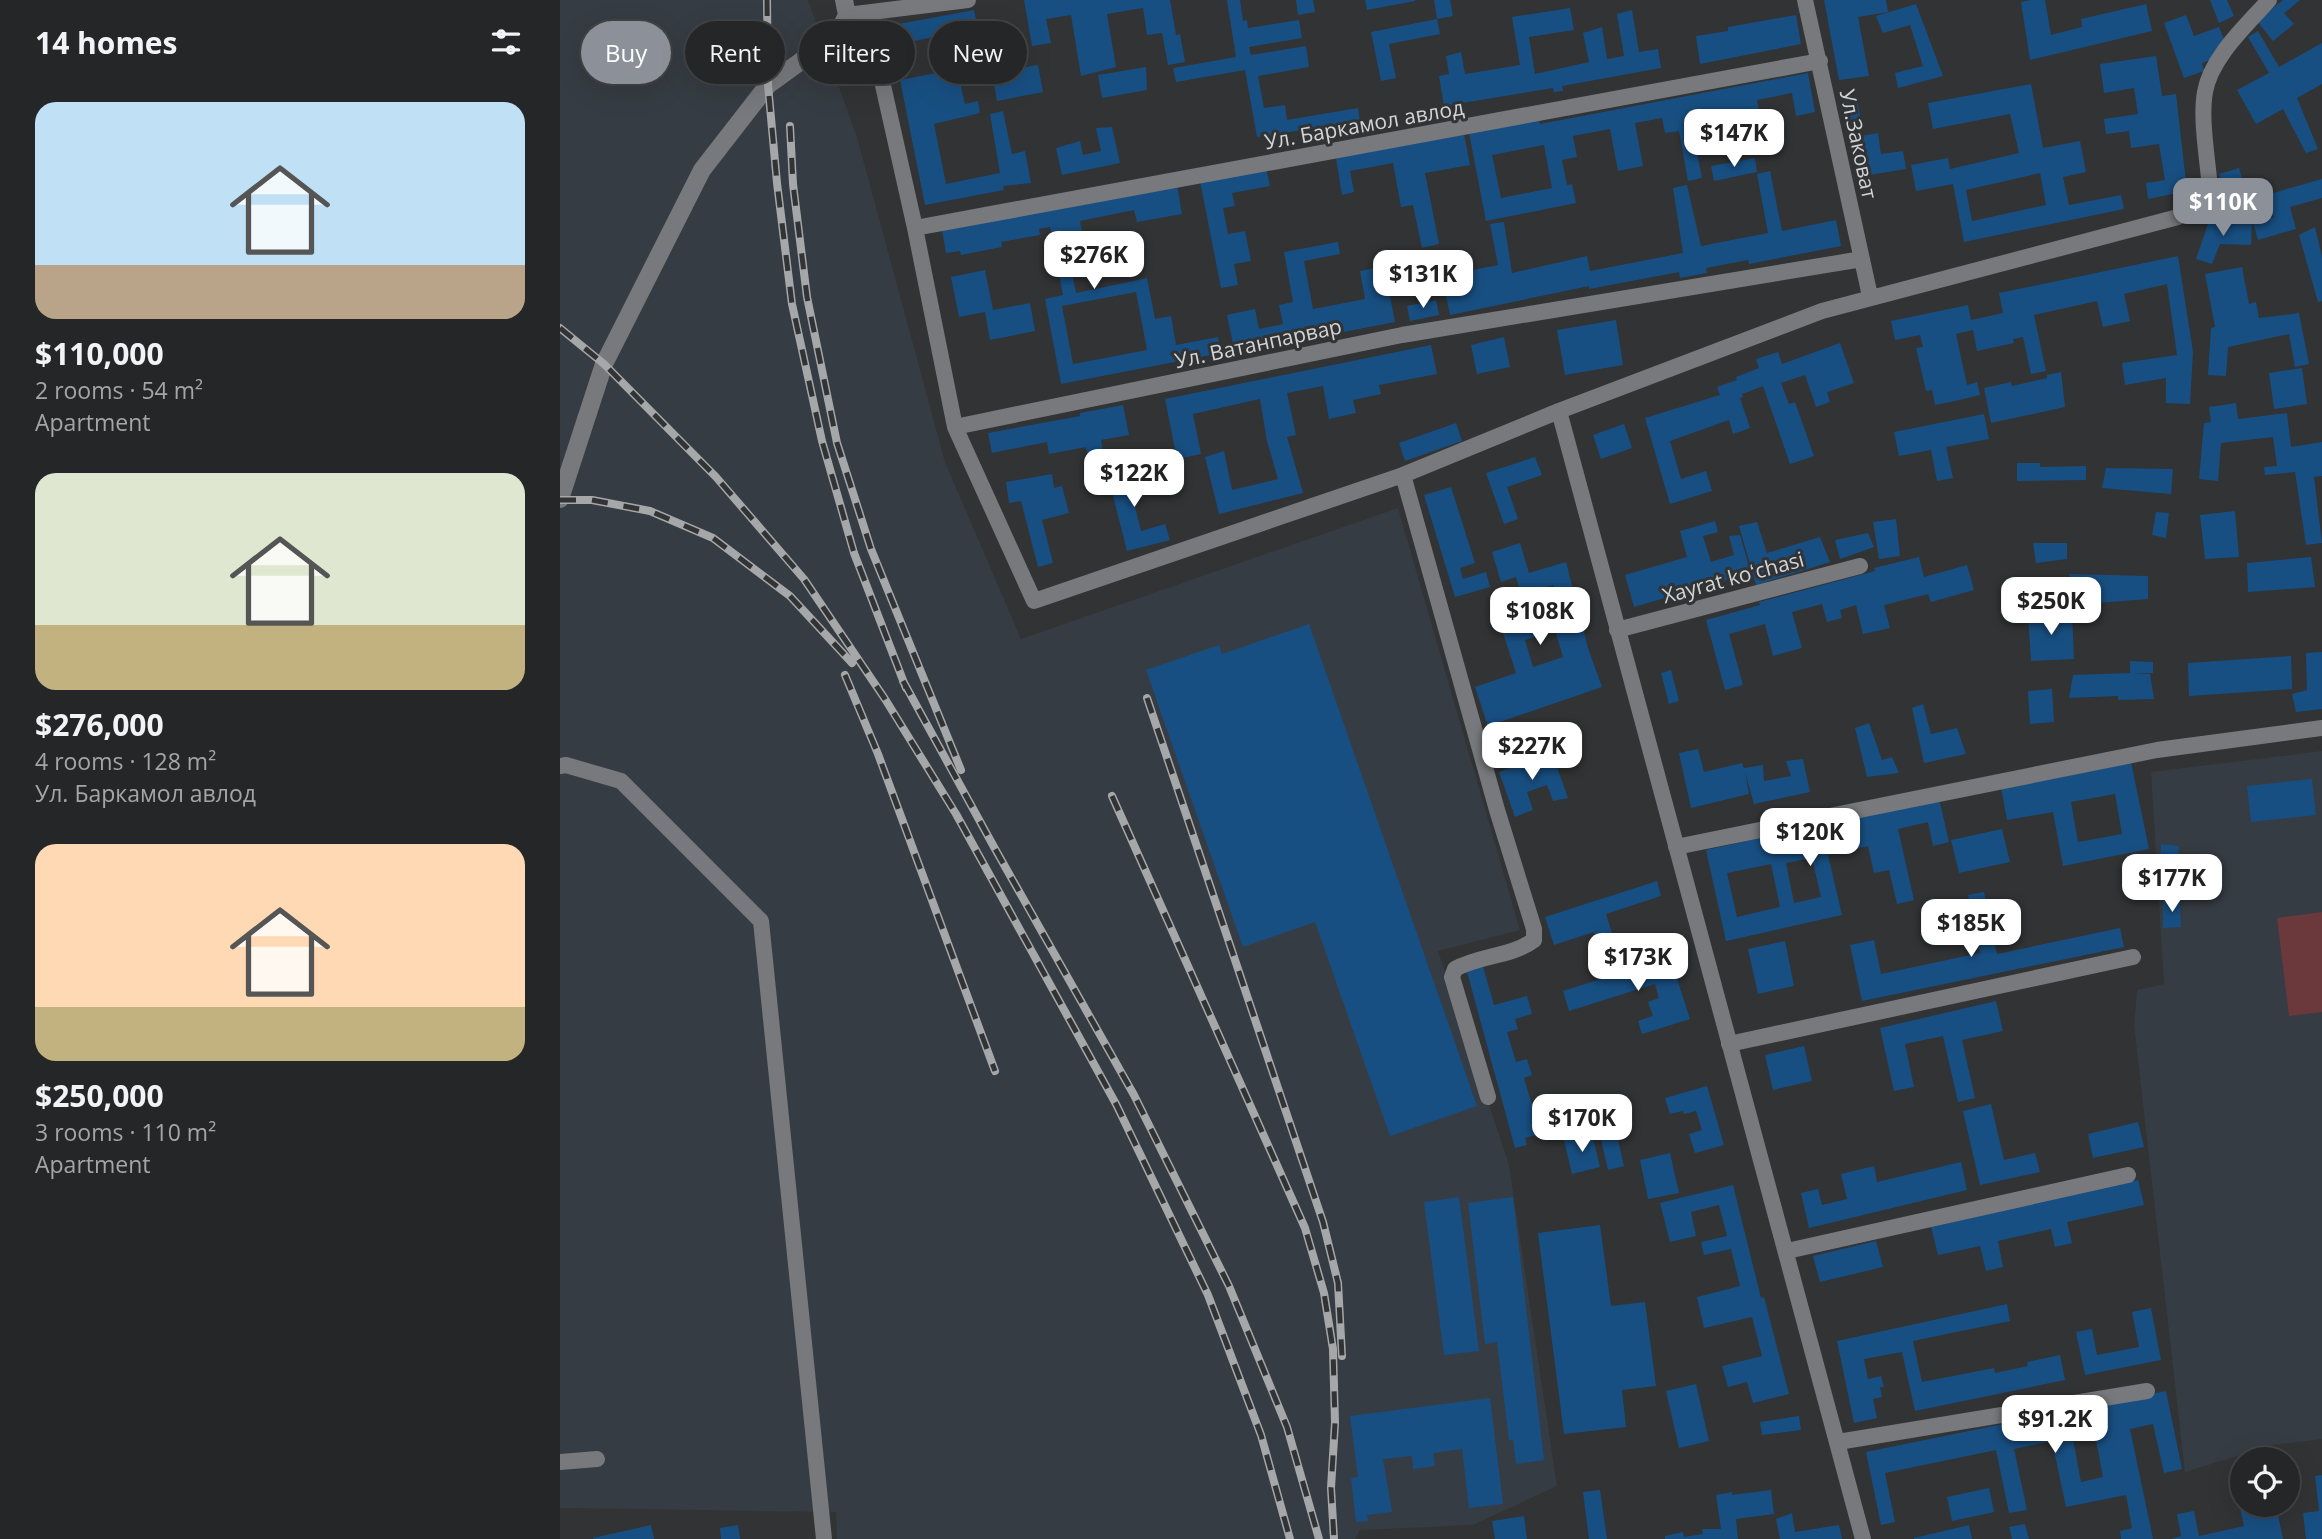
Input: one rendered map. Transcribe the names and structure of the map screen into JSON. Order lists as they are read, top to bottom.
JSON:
{
  "streets": {
    "street": [
      "Ул. Баркамол авлод",
      "Ул.Заковат",
      "Ул. Ватанпарвар",
      "Xayrat koʻchasi"
    ]
  },
  "crossings": [
    ["Ул. Баркамол авлод", "Ул.Заковат"],
    ["Ул.Заковат", "Ул. Ватанпарвар"]
  ],
  "page": {
    "heading": "14 homes",
    "chip": [
      "Buy",
      "Rent",
      "Filters",
      "New"
    ],
    "list": [
      {
        "name": "$110,000",
        "note": "2 rooms · 54 m² · Apartment"
      },
      {
        "name": "$276,000",
        "note": "4 rooms · 128 m² · Ул. Баркамол авлод"
      },
      {
        "name": "$250,000",
        "note": "3 rooms · 110 m² · Apartment"
      }
    ],
    "price": [
      "$147K",
      "$110K",
      "$276K",
      "$131K",
      "$122K",
      "$250K",
      "$108K",
      "$227K",
      "$120K",
      "$177K",
      "$185K",
      "$173K",
      "$170K",
      "$91.2K"
    ]
  }
}
